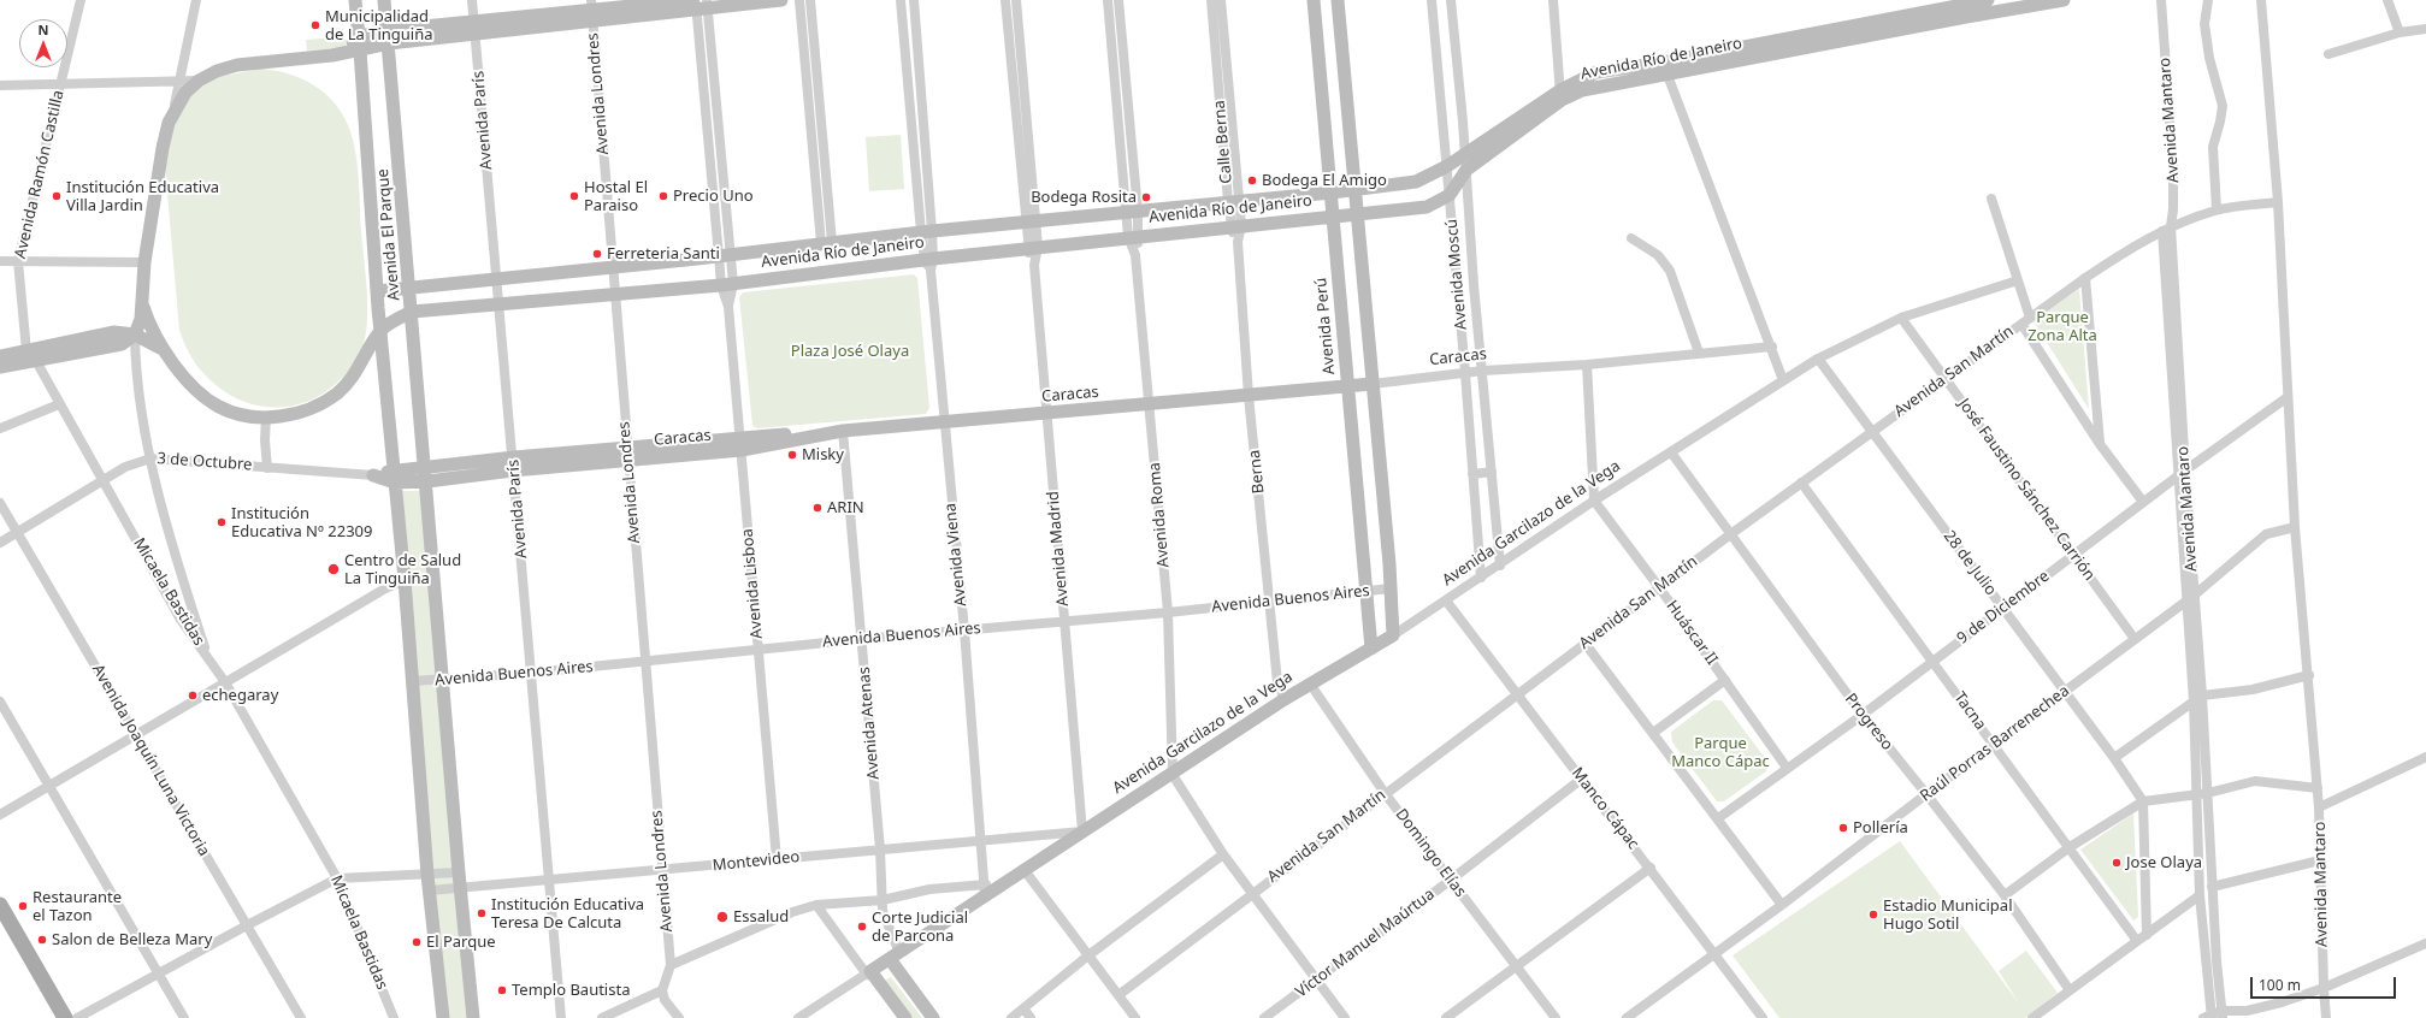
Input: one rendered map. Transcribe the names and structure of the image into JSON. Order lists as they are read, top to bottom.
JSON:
{
  "streets": {
    "street": [
      "Avenida Río de Janeiro",
      "Avenida Londres",
      "Avenida París",
      "Avenida Mantaro",
      "Calle Berna",
      "Avenida Ramón Castilla",
      "Avenida El Parque",
      "Avenida Moscú",
      "Avenida Perú",
      "Caracas",
      "Avenida San Martín",
      "3 de Octubre",
      "Berna",
      "José Faustino Sánchez Carrión",
      "Avenida Roma",
      "Avenida Garcilazo de la Vega",
      "Avenida Madrid",
      "Avenida Viena",
      "28 de Julio",
      "Avenida Lisboa",
      "Micaela Bastidas",
      "Avenida Buenos Aires",
      "9 de Diciembre",
      "Huáscar II",
      "Tacna",
      "Progreso",
      "Avenida Atenas",
      "Raúl Porras Barrenechea",
      "Avenida Joaquín Luna Victoria",
      "Manco Cápac",
      "Domingo Elías",
      "Montevideo",
      "Víctor Manuel Maúrtua"
    ]
  },
  "crossings": [
    ["Avenida Río de Janeiro", "Avenida Londres"],
    ["Avenida Río de Janeiro", "Avenida París"],
    ["Avenida Río de Janeiro", "Calle Berna"],
    ["Avenida Río de Janeiro", "Avenida El Parque"],
    ["Avenida Río de Janeiro", "Avenida Moscú"],
    ["Avenida Río de Janeiro", "Avenida Perú"],
    ["Avenida Río de Janeiro", "Avenida Roma"],
    ["Avenida Río de Janeiro", "Avenida Madrid"],
    ["Avenida Río de Janeiro", "Avenida Viena"],
    ["Avenida Río de Janeiro", "Avenida Lisboa"],
    ["Avenida Londres", "Caracas"],
    ["Avenida Londres", "Avenida Buenos Aires"],
    ["Avenida Londres", "Montevideo"],
    ["Avenida París", "Caracas"],
    ["Avenida París", "Avenida Buenos Aires"],
    ["Avenida París", "Montevideo"],
    ["Avenida Mantaro", "Avenida San Martín"],
    ["Avenida Mantaro", "9 de Diciembre"],
    ["Avenida Mantaro", "Raúl Porras Barrenechea"],
    ["Calle Berna", "Berna"],
    ["Avenida Ramón Castilla", "Micaela Bastidas"],
    ["Avenida El Parque", "Caracas"],
    ["Avenida El Parque", "Avenida Buenos Aires"],
    ["Avenida El Parque", "Montevideo"],
    ["Avenida Moscú", "Caracas"],
    ["Avenida Moscú", "Avenida Garcilazo de la Vega"],
    ["Avenida Perú", "Caracas"],
    ["Avenida Perú", "Avenida Garcilazo de la Vega"],
    ["Avenida Perú", "Avenida Buenos Aires"],
    ["Caracas", "3 de Octubre"],
    ["Caracas", "Berna"],
    ["Caracas", "Avenida Roma"],
    ["Caracas", "Avenida Madrid"],
    ["Caracas", "Avenida Viena"],
    ["Caracas", "Avenida Lisboa"],
    ["Caracas", "Avenida Atenas"],
    ["Avenida San Martín", "José Faustino Sánchez Carrión"],
    ["Avenida San Martín", "28 de Julio"],
    ["Avenida San Martín", "Huáscar II"],
    ["Avenida San Martín", "Tacna"],
    ["Avenida San Martín", "Progreso"],
    ["Avenida San Martín", "Manco Cápac"],
    ["Avenida San Martín", "Domingo Elías"],
    ["3 de Octubre", "Micaela Bastidas"],
    ["3 de Octubre", "Avenida Joaquín Luna Victoria"],
    ["Berna", "Avenida Garcilazo de la Vega"],
    ["Berna", "Avenida Buenos Aires"],
    ["José Faustino Sánchez Carrión", "Avenida Garcilazo de la Vega"],
    ["José Faustino Sánchez Carrión", "9 de Diciembre"],
    ["José Faustino Sánchez Carrión", "Raúl Porras Barrenechea"],
    ["Avenida Roma", "Avenida Garcilazo de la Vega"],
    ["Avenida Roma", "Avenida Buenos Aires"],
    ["Avenida Garcilazo de la Vega", "Avenida Madrid"],
    ["Avenida Garcilazo de la Vega", "Avenida Viena"],
    ["Avenida Garcilazo de la Vega", "28 de Julio"],
    ["Avenida Garcilazo de la Vega", "Huáscar II"],
    ["Avenida Garcilazo de la Vega", "Progreso"],
    ["Avenida Garcilazo de la Vega", "Avenida Atenas"],
    ["Avenida Garcilazo de la Vega", "Manco Cápac"],
    ["Avenida Garcilazo de la Vega", "Domingo Elías"],
    ["Avenida Garcilazo de la Vega", "Montevideo"],
    ["Avenida Madrid", "Avenida Buenos Aires"],
    ["Avenida Madrid", "Montevideo"],
    ["Avenida Viena", "Avenida Buenos Aires"],
    ["Avenida Viena", "Montevideo"],
    ["28 de Julio", "9 de Diciembre"],
    ["28 de Julio", "Raúl Porras Barrenechea"],
    ["Avenida Lisboa", "Avenida Buenos Aires"],
    ["Avenida Lisboa", "Montevideo"],
    ["Avenida Buenos Aires", "Avenida Atenas"],
    ["9 de Diciembre", "Huáscar II"],
    ["9 de Diciembre", "Tacna"],
    ["9 de Diciembre", "Progreso"],
    ["Tacna", "Raúl Porras Barrenechea"],
    ["Progreso", "Raúl Porras Barrenechea"],
    ["Avenida Atenas", "Montevideo"],
    ["Raúl Porras Barrenechea", "Manco Cápac"],
    ["Manco Cápac", "Víctor Manuel Maúrtua"],
    ["Domingo Elías", "Víctor Manuel Maúrtua"]
  ],
  "parks": ["Parque Zona Alta", "Plaza José Olaya", "Parque Manco Cápac"],
  "places": [
    "Municipalidad de La Tinguiña",
    "Bodega El Amigo",
    "Institución Educativa Villa Jardin",
    "Hostal El Paraiso",
    "Precio Uno",
    "Bodega Rosita",
    "Ferreteria Santi",
    "Misky",
    "ARIN",
    "Institución Educativa Nº 22309",
    "Centro de Salud La Tinguiña",
    "echegaray",
    "Pollería",
    "Jose Olaya",
    "Restaurante el Tazon",
    "Institución Educativa Teresa De Calcuta",
    "Estadio Municipal Hugo Sotil",
    "Essalud",
    "Corte Judicial de Parcona",
    "Salon de Belleza Mary",
    "El Parque",
    "Templo Bautista"
  ],
  "scale_bar": "100 m",
  "north": "top"
}
